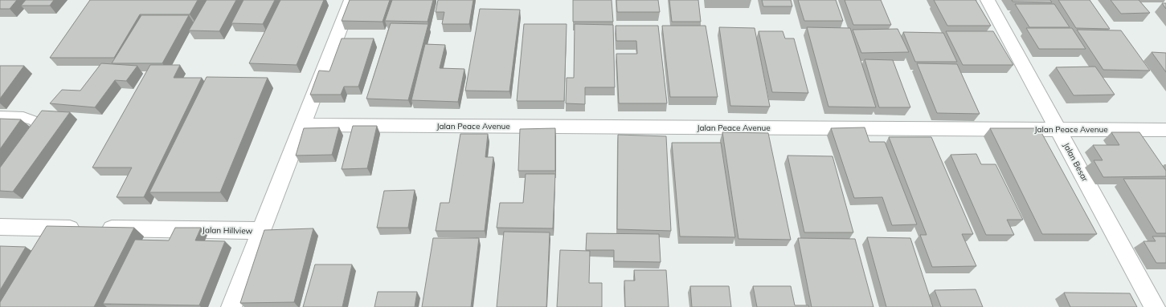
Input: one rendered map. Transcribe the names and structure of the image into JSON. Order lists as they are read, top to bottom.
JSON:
{
  "streets": {
    "street": ["Jalan Peace Avenue", "Jalan Besar", "Jalan Hillview"]
  },
  "crossings": [
    ["Jalan Peace Avenue", "Jalan Besar"]
  ]
}
